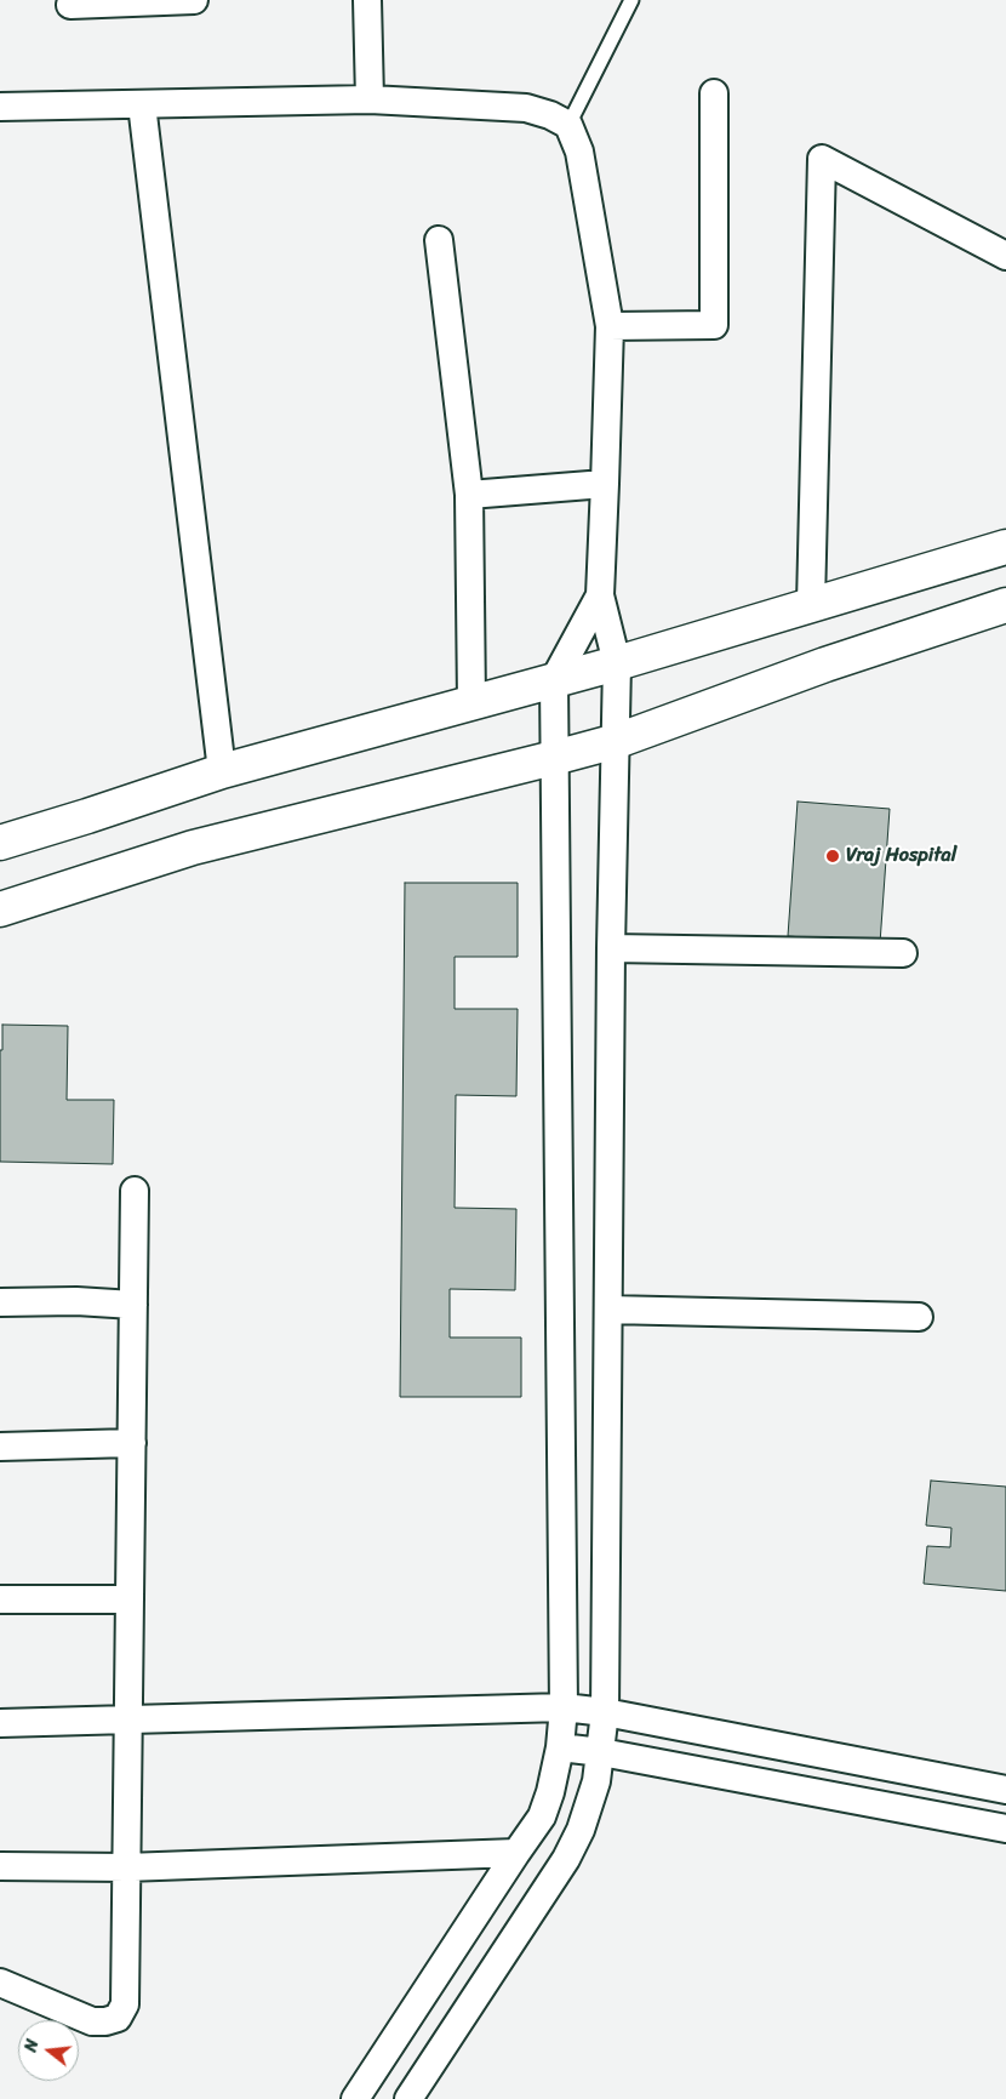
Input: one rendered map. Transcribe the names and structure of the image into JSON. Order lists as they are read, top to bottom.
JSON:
{
  "places": ["Vraj Hospital"],
  "north": "left"
}
